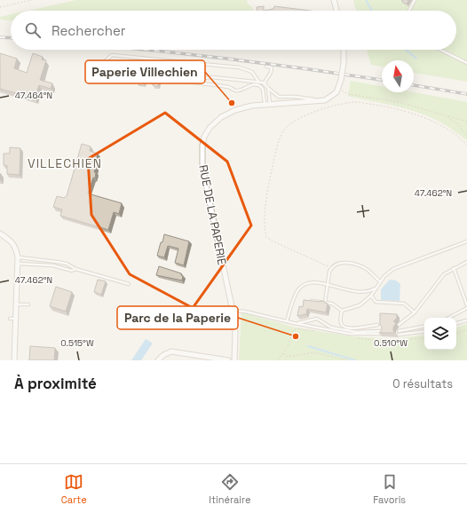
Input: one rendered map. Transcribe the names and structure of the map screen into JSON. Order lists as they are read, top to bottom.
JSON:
{
  "streets": {
    "street": ["RUE DE LA PAPERIE"]
  },
  "districts": ["VILLECHIEN"],
  "places": ["Paperie Villechien", "Parc de la Paperie"],
  "north": "top",
  "page": {
    "search": "Rechercher",
    "heading": ["À proximité", "0 résultats"],
    "nav": ["Carte", "Itinéraire", "Favoris"]
  },
  "coordinates": [
    "47.464°N",
    "47.462°N",
    "0.515°W",
    "0.510°W"
  ]
}
